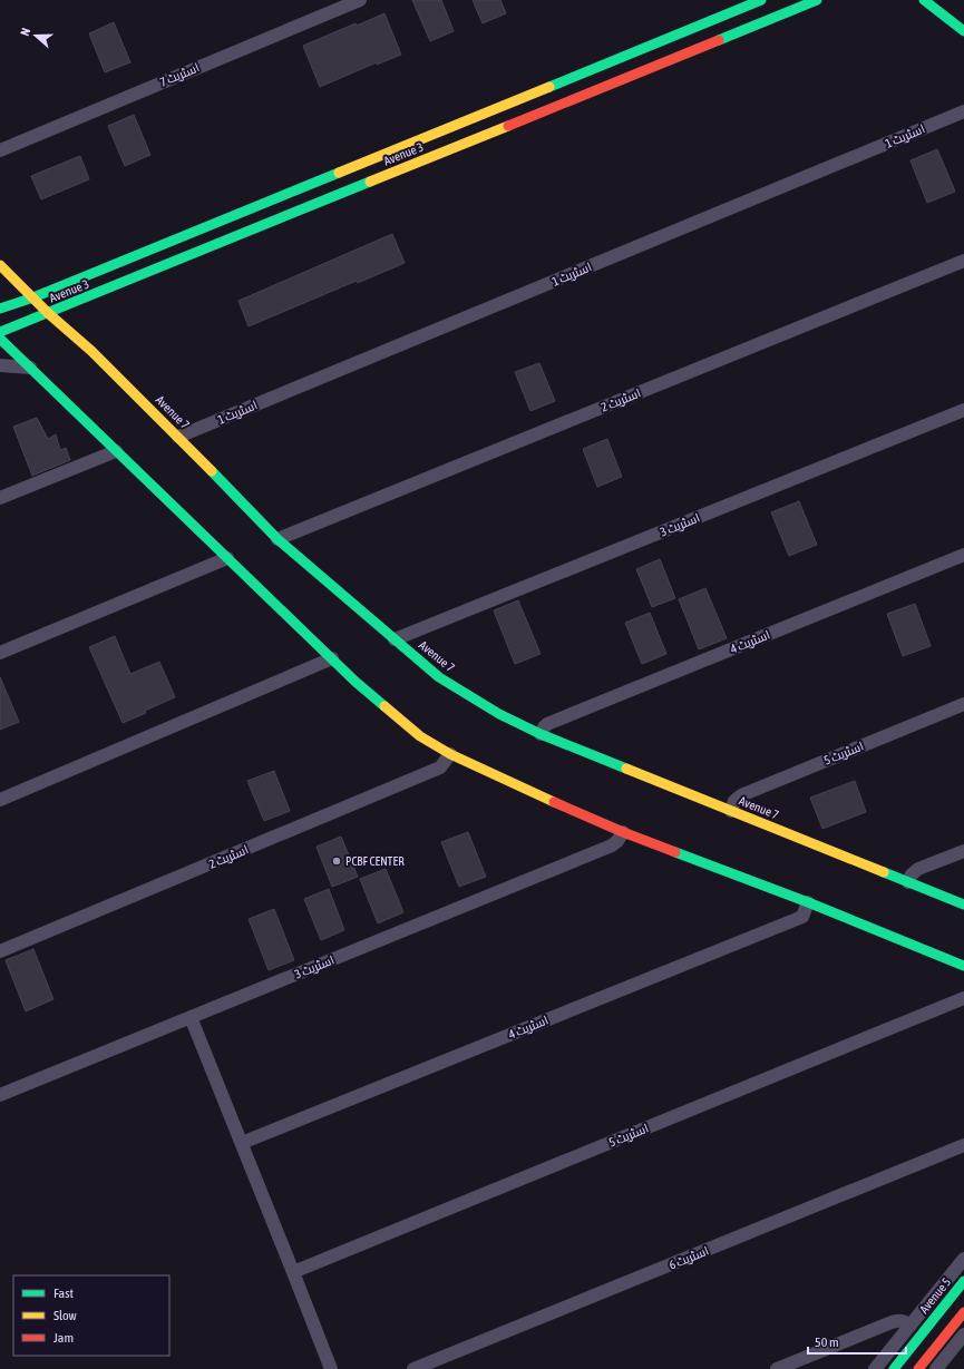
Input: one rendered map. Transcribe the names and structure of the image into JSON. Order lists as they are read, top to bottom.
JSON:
{
  "streets": {
    "main road": ["Avenue 3", "Avenue 7", "Avenue 5"],
    "street": [
      "اسٹریٹ 7",
      "اسٹریٹ 1",
      "اسٹریٹ 2",
      "اسٹریٹ 3",
      "اسٹریٹ 4",
      "اسٹریٹ 5",
      "اسٹریٹ 6"
    ]
  },
  "crossings": [
    ["اسٹریٹ 1", "Avenue 7"],
    ["Avenue 3", "Avenue 7"],
    ["اسٹریٹ 2", "Avenue 7"],
    ["Avenue 7", "اسٹریٹ 3"],
    ["Avenue 7", "اسٹریٹ 4"],
    ["Avenue 7", "اسٹریٹ 5"]
  ],
  "places": ["PCBF CENTER"],
  "legend": ["Fast", "Slow", "Jam"],
  "scale_bar": "50 m",
  "north": "left"
}
